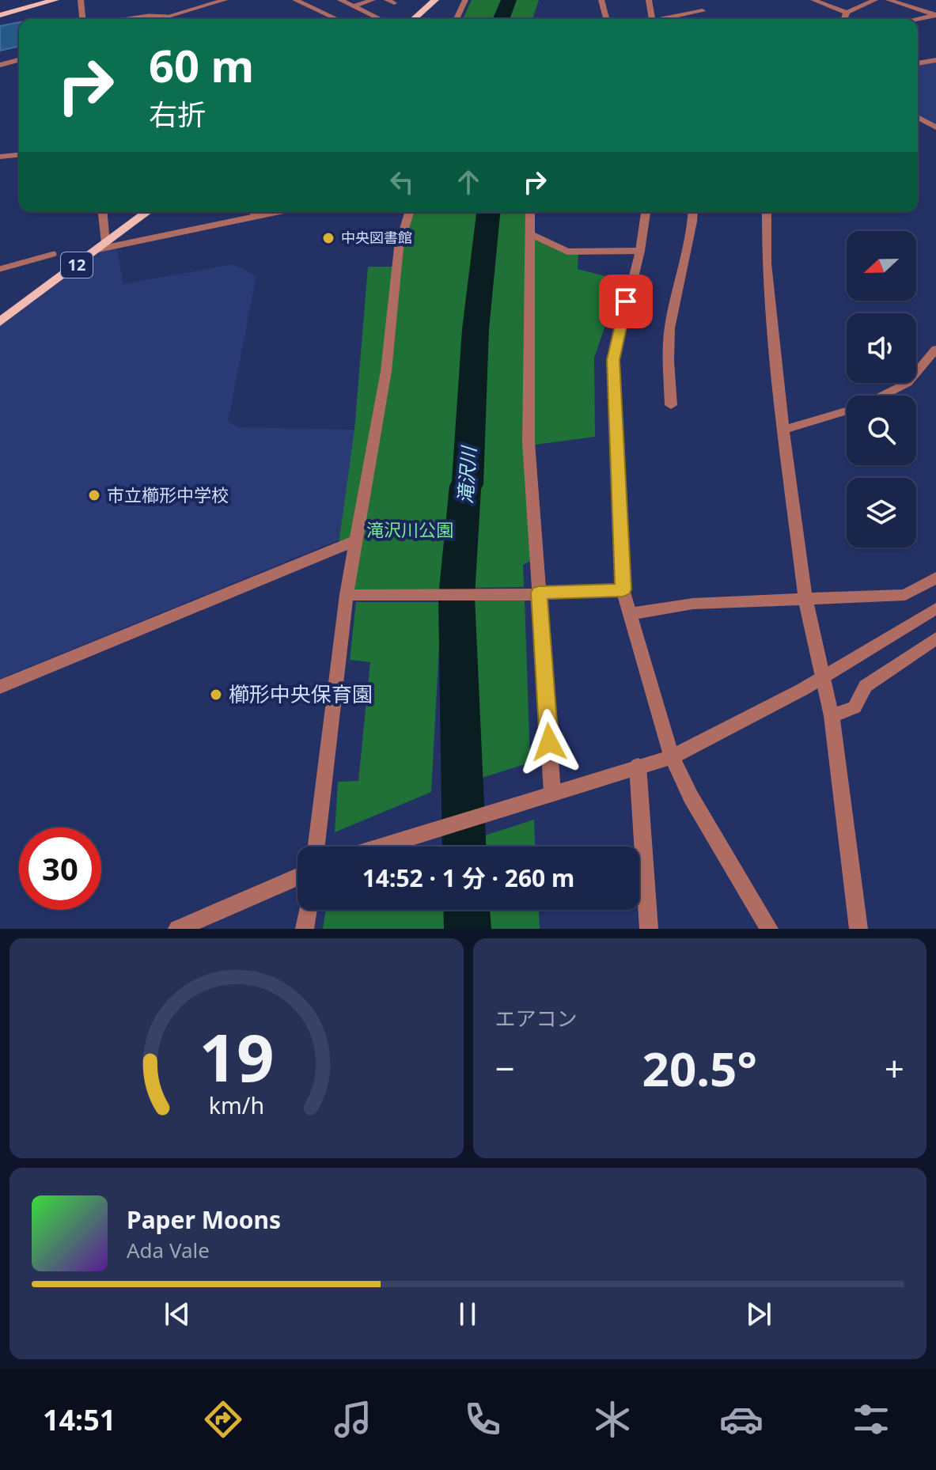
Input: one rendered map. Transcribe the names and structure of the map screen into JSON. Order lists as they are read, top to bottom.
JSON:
{
  "streets": {
    "main road": ["12"]
  },
  "water": ["滝沢川"],
  "parks": ["滝沢川公園"],
  "places": ["中央図書館", "市立櫛形中学校", "櫛形中央保育園"],
  "north": "left",
  "page": {
    "turn": ["60 m", "右折"],
    "limit": "30",
    "trip": "14:52 · 1 分 · 260 m",
    "tile": "エアコン",
    "heat": ["−", "20.5°", "+"],
    "song": ["Paper Moons", "Ada Vale"],
    "tabs": "14:51",
    "gauge": ["19", "km/h"]
  }
}
